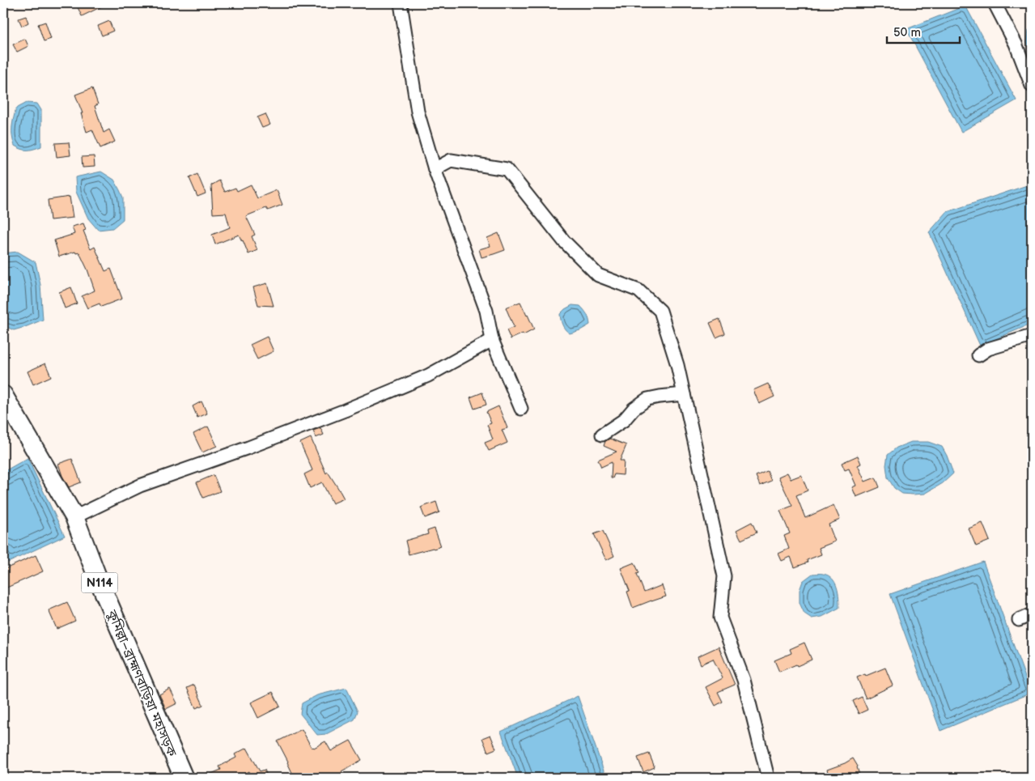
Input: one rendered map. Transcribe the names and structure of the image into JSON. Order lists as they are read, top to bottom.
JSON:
{
  "streets": {
    "highway": ["N114", "কুমিল্লা–ব্রাহ্মণবাড়িয়া মহাসড়ক"]
  },
  "scale_bar": "50 m"
}
